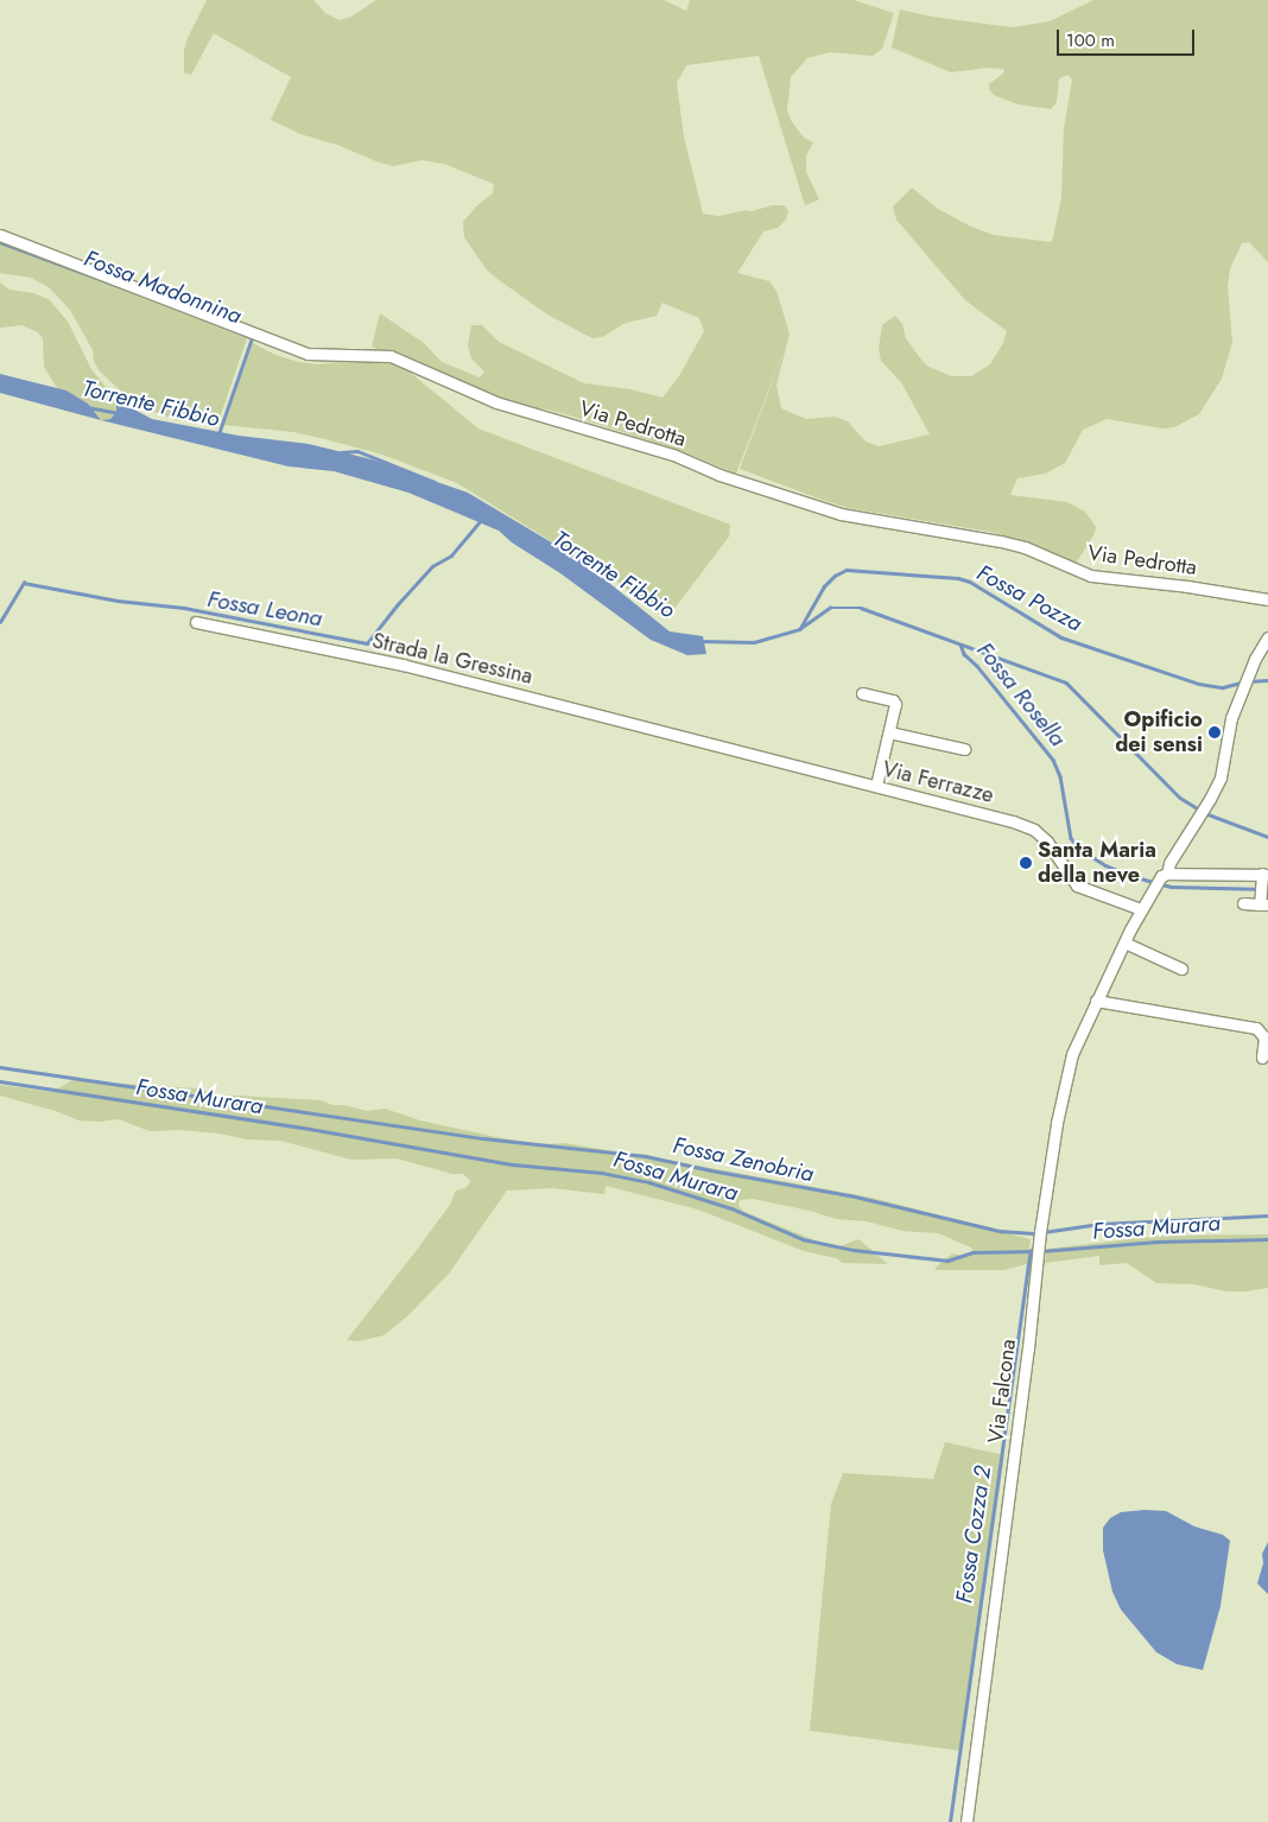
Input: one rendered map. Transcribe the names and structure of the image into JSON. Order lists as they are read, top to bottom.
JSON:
{
  "streets": {
    "street": [
      "Via Pedrotta",
      "Strada la Gressina",
      "Via Ferrazze",
      "Via Falcona"
    ]
  },
  "crossings": [
    ["Strada la Gressina", "Via Ferrazze"]
  ],
  "water": [
    "Fossa Madonnina",
    "Torrente Fibbio",
    "Fossa Pozza",
    "Fossa Leona",
    "Fossa Rosella",
    "Fossa Murara",
    "Fossa Zenobria",
    "Fossa Cozza 2"
  ],
  "places": ["Opificio dei sensi", "Santa Maria della neve"],
  "scale_bar": "100 m"
}
